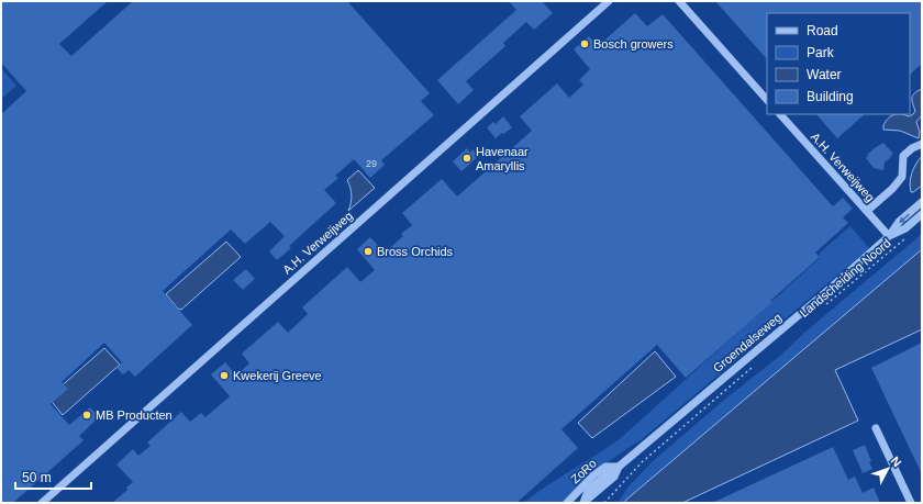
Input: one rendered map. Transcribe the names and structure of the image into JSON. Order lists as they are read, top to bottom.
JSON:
{
  "streets": {
    "street": ["A.H. Verweijweg", "Groendalseweg", "ZoRo"],
    "path": ["Landscheiding Noord"]
  },
  "crossings": [
    ["A.H. Verweijweg", "Groendalseweg"],
    ["Groendalseweg", "ZoRo"]
  ],
  "places": [
    "Bosch growers",
    "Havenaar Amaryllis",
    "Bross Orchids",
    "Kwekerij Greeve",
    "MB Producten"
  ],
  "house_numbers": ["29"],
  "legend": [
    "Road",
    "Park",
    "Water",
    "Building"
  ],
  "scale_bar": "50 m",
  "north": "top right"
}
